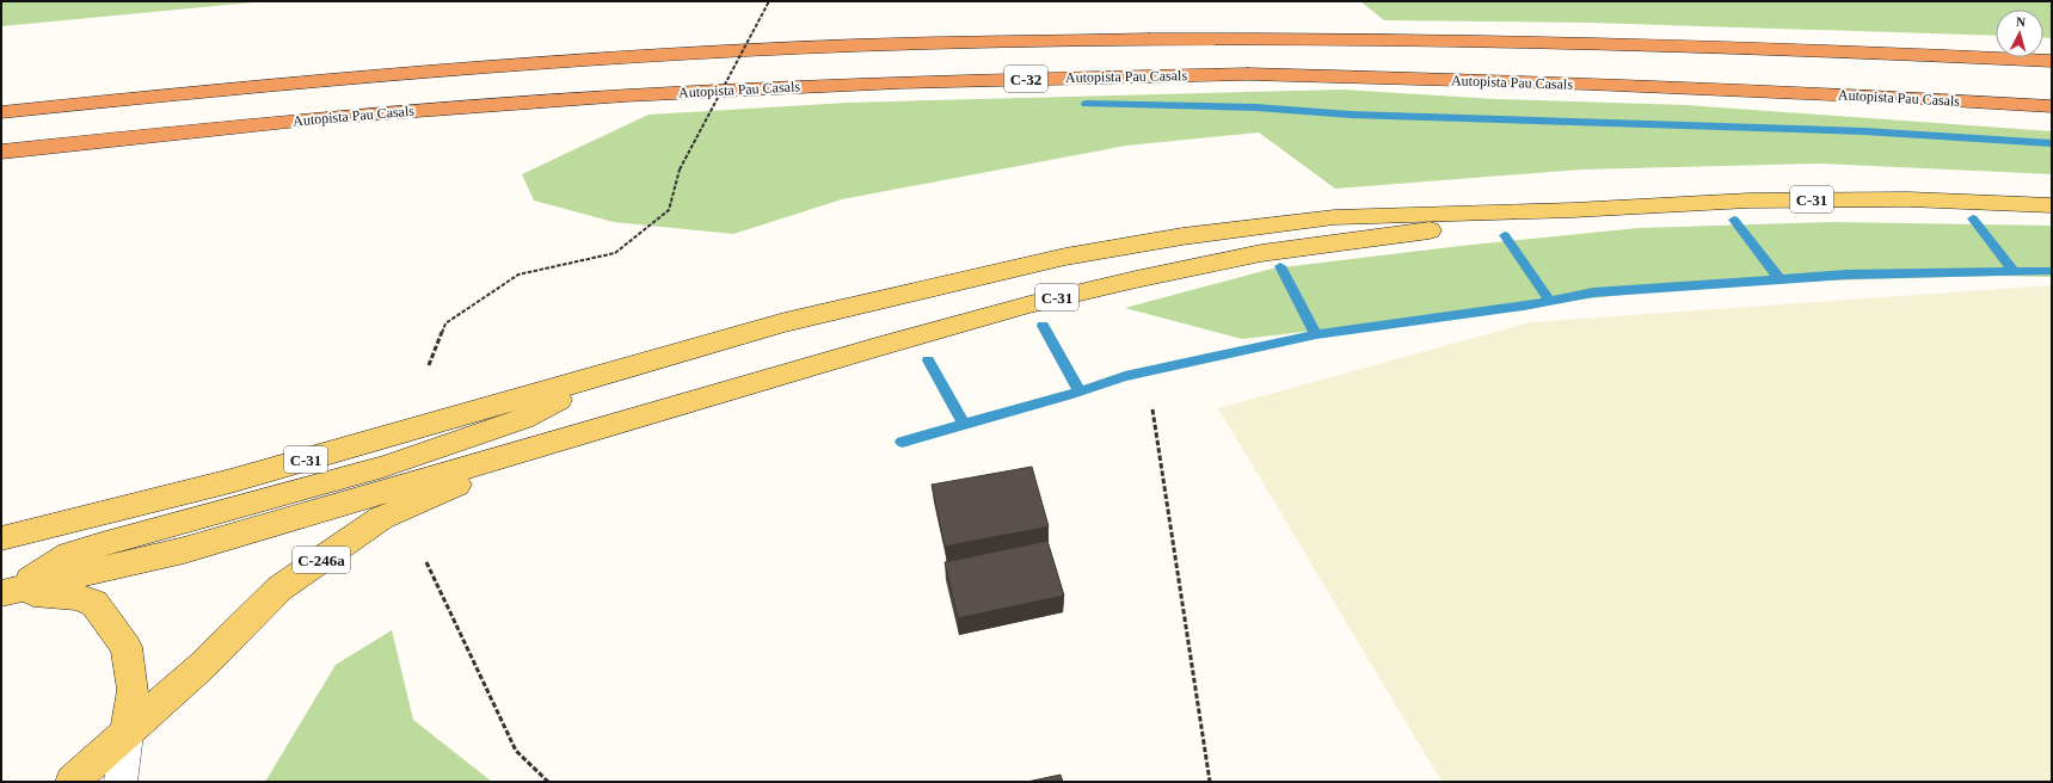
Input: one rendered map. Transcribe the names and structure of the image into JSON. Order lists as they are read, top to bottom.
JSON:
{
  "streets": {
    "highway": ["Autopista Pau Casals", "C-32"],
    "main road": ["C-31", "C-246a"]
  },
  "crossings": [
    ["C-31", "C-246a"]
  ],
  "north": "top"
}
